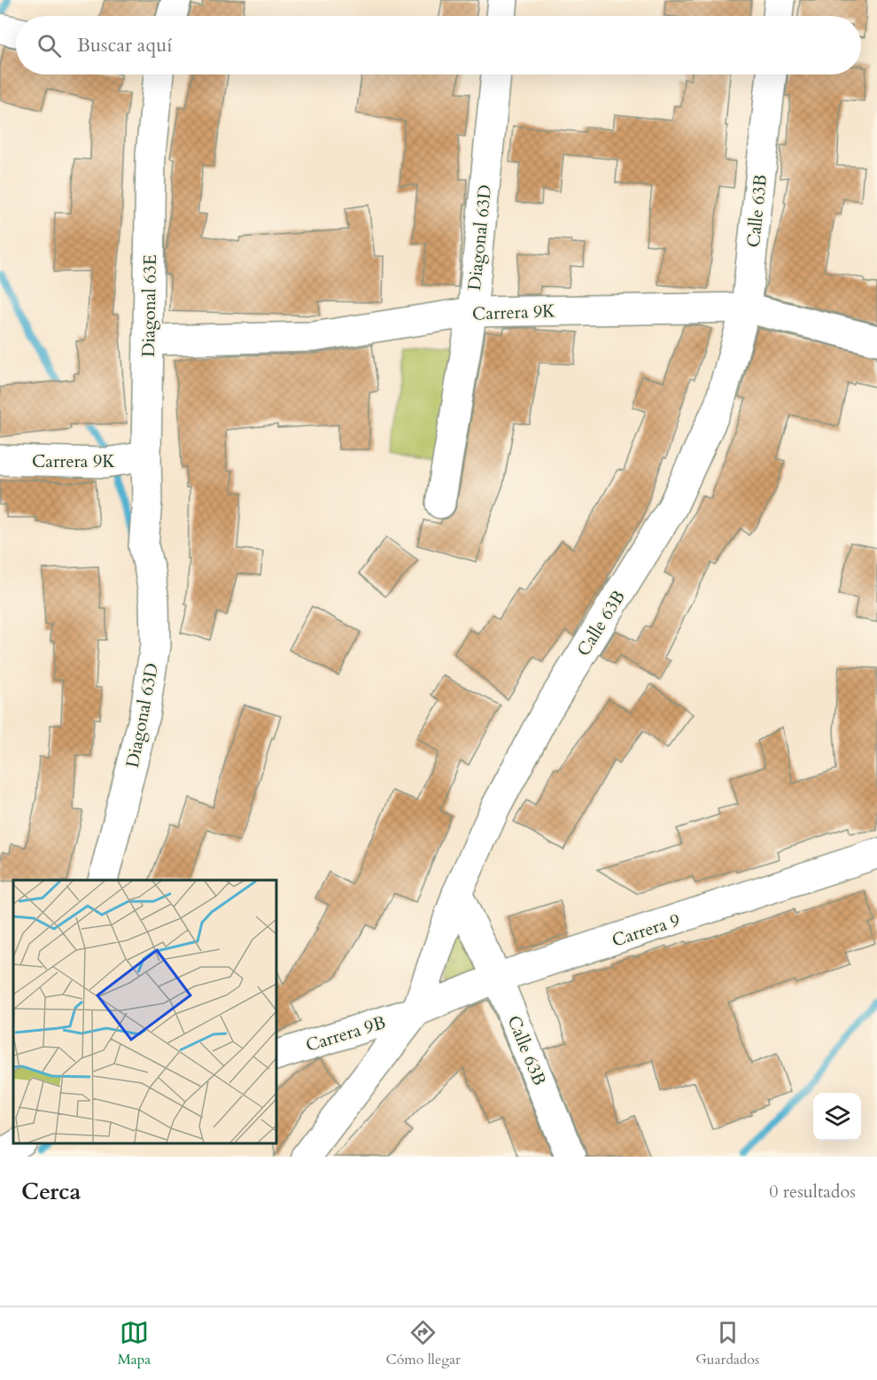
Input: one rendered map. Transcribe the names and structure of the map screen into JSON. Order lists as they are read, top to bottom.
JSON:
{
  "streets": {
    "street": [
      "Calle 63B",
      "Diagonal 63D",
      "Diagonal 63E",
      "Carrera 9K",
      "Carrera 9",
      "Carrera 9B"
    ]
  },
  "crossings": [
    ["Calle 63B", "Carrera 9K"],
    ["Calle 63B", "Carrera 9"],
    ["Diagonal 63D", "Diagonal 63E"],
    ["Diagonal 63D", "Carrera 9K"],
    ["Diagonal 63E", "Carrera 9K"],
    ["Carrera 9", "Carrera 9B"]
  ],
  "page": {
    "search": "Buscar aquí",
    "heading": ["Cerca", "0 resultados"],
    "nav": ["Mapa", "Cómo llegar", "Guardados"]
  }
}
